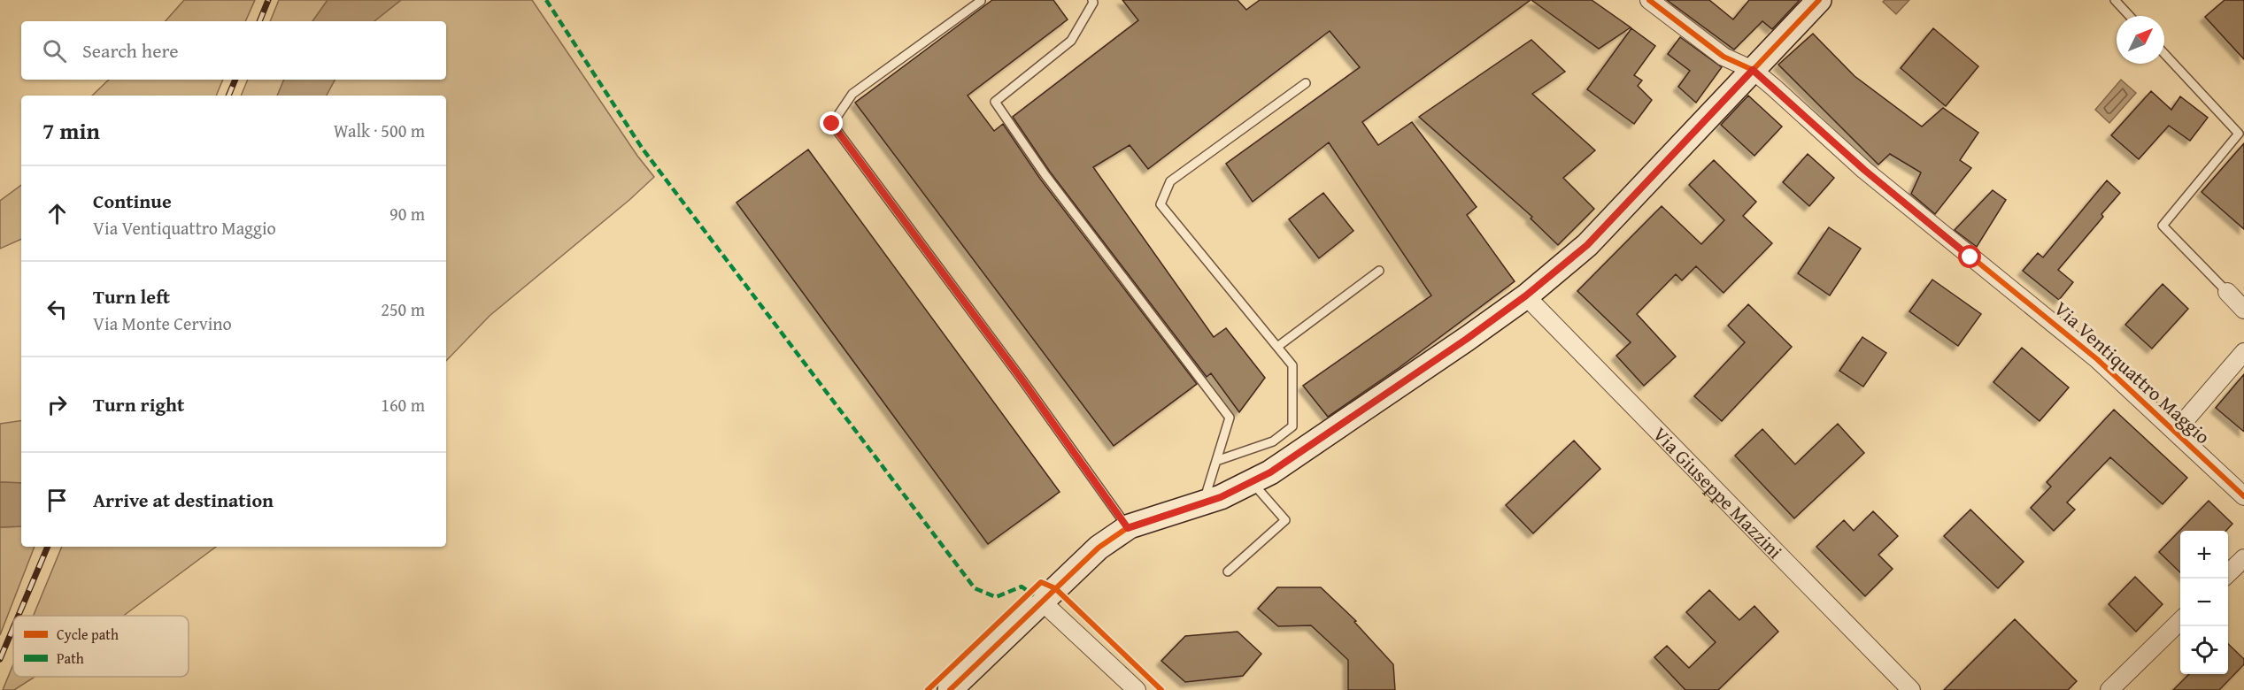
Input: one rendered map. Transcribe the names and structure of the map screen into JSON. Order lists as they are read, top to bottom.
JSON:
{
  "streets": {
    "street": ["Via Ventiquattro Maggio", "Via Giuseppe Mazzini"]
  },
  "legend": ["Cycle path", "Path"],
  "north": "top right",
  "page": {
    "search": "Search here",
    "heading": ["7 min", "Walk · 500 m"],
    "list": [
      ["Continue", "Via Ventiquattro Maggio", "90 m"],
      ["Turn left", "Via Monte Cervino", "250 m"],
      ["Turn right", "160 m"],
      "Arrive at destination"
    ],
    "map_buttons": ["+", "−"]
  }
}
